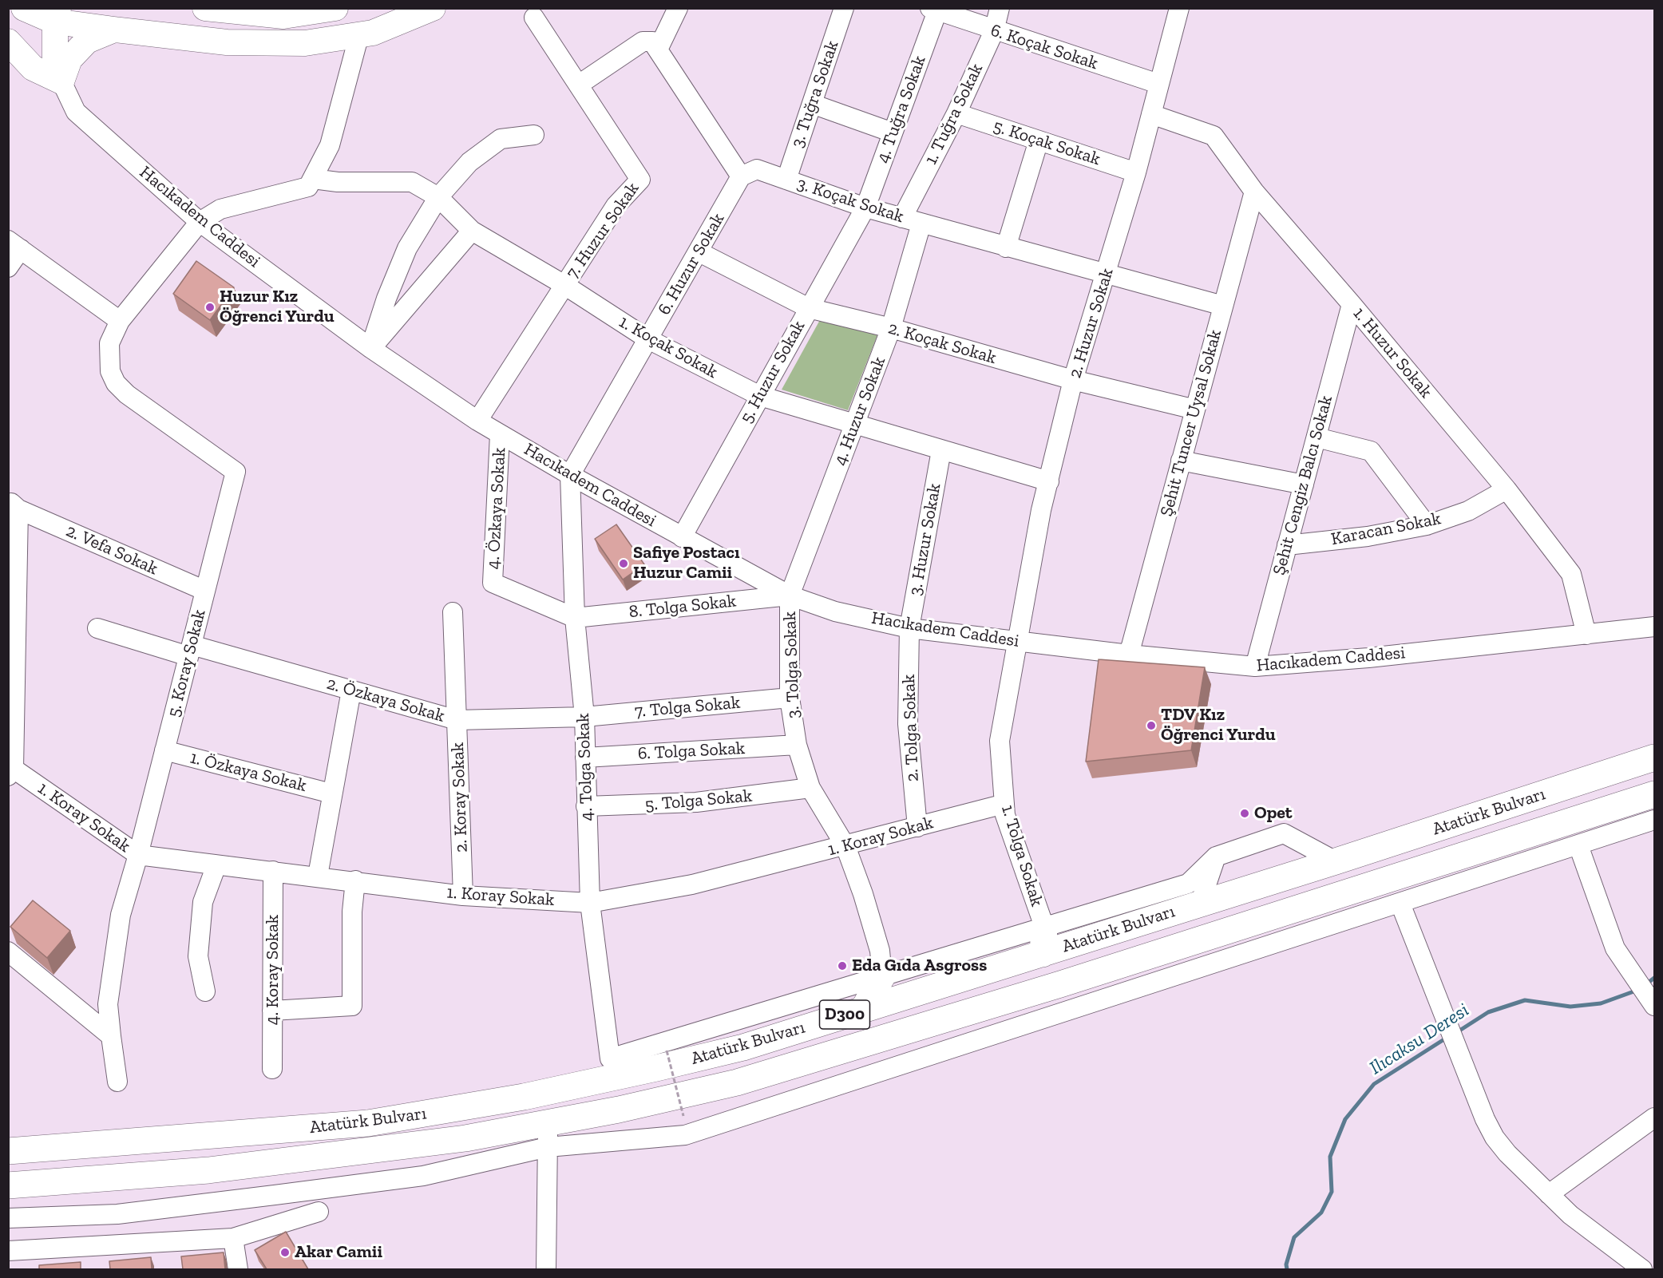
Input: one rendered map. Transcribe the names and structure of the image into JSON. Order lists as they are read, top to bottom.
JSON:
{
  "streets": {
    "highway": ["Atatürk Bulvarı", "D300"],
    "street": [
      "6. Koçak Sokak",
      "3. Tuğra Sokak",
      "4. Tuğra Sokak",
      "1. Tuğra Sokak",
      "5. Koçak Sokak",
      "3. Koçak Sokak",
      "Hacıkadem Caddesi",
      "7. Huzur Sokak",
      "6. Huzur Sokak",
      "2. Huzur Sokak",
      "2. Koçak Sokak",
      "1. Koçak Sokak",
      "1. Huzur Sokak",
      "5. Huzur Sokak",
      "4. Huzur Sokak",
      "Şehit Tuncer Uysal Sokak",
      "Şehit Cengiz Balcı Sokak",
      "4. Özkaya Sokak",
      "Karacan Sokak",
      "3. Huzur Sokak",
      "2. Vefa Sokak",
      "8. Tolga Sokak",
      "5. Koray Sokak",
      "3. Tolga Sokak",
      "2. Özkaya Sokak",
      "7. Tolga Sokak",
      "2. Tolga Sokak",
      "6. Tolga Sokak",
      "4. Tolga Sokak",
      "1. Özkaya Sokak",
      "2. Koray Sokak",
      "5. Tolga Sokak",
      "1. Koray Sokak",
      "1. Tolga Sokak",
      "4. Koray Sokak"
    ]
  },
  "crossings": [
    ["6. Koçak Sokak", "4. Tuğra Sokak"],
    ["6. Koçak Sokak", "1. Tuğra Sokak"],
    ["6. Koçak Sokak", "2. Huzur Sokak"],
    ["3. Tuğra Sokak", "3. Koçak Sokak"],
    ["4. Tuğra Sokak", "3. Koçak Sokak"],
    ["4. Tuğra Sokak", "5. Huzur Sokak"],
    ["1. Tuğra Sokak", "5. Koçak Sokak"],
    ["1. Tuğra Sokak", "3. Koçak Sokak"],
    ["5. Koçak Sokak", "2. Huzur Sokak"],
    ["3. Koçak Sokak", "6. Huzur Sokak"],
    ["3. Koçak Sokak", "2. Huzur Sokak"],
    ["3. Koçak Sokak", "5. Huzur Sokak"],
    ["3. Koçak Sokak", "4. Huzur Sokak"],
    ["3. Koçak Sokak", "Şehit Tuncer Uysal Sokak"],
    ["Hacıkadem Caddesi", "7. Huzur Sokak"],
    ["Hacıkadem Caddesi", "6. Huzur Sokak"],
    ["Hacıkadem Caddesi", "2. Huzur Sokak"],
    ["Hacıkadem Caddesi", "1. Huzur Sokak"],
    ["Hacıkadem Caddesi", "5. Huzur Sokak"],
    ["Hacıkadem Caddesi", "4. Huzur Sokak"],
    ["Hacıkadem Caddesi", "Şehit Tuncer Uysal Sokak"],
    ["Hacıkadem Caddesi", "Şehit Cengiz Balcı Sokak"],
    ["Hacıkadem Caddesi", "4. Özkaya Sokak"],
    ["Hacıkadem Caddesi", "3. Huzur Sokak"],
    ["Hacıkadem Caddesi", "8. Tolga Sokak"],
    ["Hacıkadem Caddesi", "3. Tolga Sokak"],
    ["Hacıkadem Caddesi", "2. Tolga Sokak"],
    ["Hacıkadem Caddesi", "4. Tolga Sokak"],
    ["Hacıkadem Caddesi", "1. Tolga Sokak"],
    ["7. Huzur Sokak", "1. Koçak Sokak"],
    ["6. Huzur Sokak", "2. Koçak Sokak"],
    ["6. Huzur Sokak", "1. Koçak Sokak"],
    ["6. Huzur Sokak", "4. Tolga Sokak"],
    ["2. Huzur Sokak", "2. Koçak Sokak"],
    ["2. Huzur Sokak", "1. Koçak Sokak"],
    ["2. Huzur Sokak", "1. Huzur Sokak"],
    ["2. Huzur Sokak", "1. Tolga Sokak"],
    ["2. Koçak Sokak", "5. Huzur Sokak"],
    ["2. Koçak Sokak", "4. Huzur Sokak"],
    ["2. Koçak Sokak", "Şehit Tuncer Uysal Sokak"],
    ["1. Koçak Sokak", "5. Huzur Sokak"],
    ["1. Koçak Sokak", "4. Huzur Sokak"],
    ["1. Koçak Sokak", "3. Huzur Sokak"],
    ["1. Huzur Sokak", "Şehit Tuncer Uysal Sokak"],
    ["1. Huzur Sokak", "Şehit Cengiz Balcı Sokak"],
    ["1. Huzur Sokak", "Karacan Sokak"],
    ["4. Huzur Sokak", "8. Tolga Sokak"],
    ["4. Huzur Sokak", "3. Tolga Sokak"],
    ["Şehit Cengiz Balcı Sokak", "Karacan Sokak"],
    ["4. Özkaya Sokak", "8. Tolga Sokak"],
    ["4. Özkaya Sokak", "4. Tolga Sokak"],
    ["3. Huzur Sokak", "2. Tolga Sokak"],
    ["2. Vefa Sokak", "5. Koray Sokak"],
    ["8. Tolga Sokak", "3. Tolga Sokak"],
    ["8. Tolga Sokak", "4. Tolga Sokak"],
    ["5. Koray Sokak", "2. Özkaya Sokak"],
    ["5. Koray Sokak", "1. Özkaya Sokak"],
    ["5. Koray Sokak", "1. Koray Sokak"],
    ["3. Tolga Sokak", "7. Tolga Sokak"],
    ["3. Tolga Sokak", "6. Tolga Sokak"],
    ["3. Tolga Sokak", "5. Tolga Sokak"],
    ["3. Tolga Sokak", "1. Koray Sokak"],
    ["2. Özkaya Sokak", "7. Tolga Sokak"],
    ["2. Özkaya Sokak", "4. Tolga Sokak"],
    ["2. Özkaya Sokak", "2. Koray Sokak"],
    ["7. Tolga Sokak", "4. Tolga Sokak"],
    ["2. Tolga Sokak", "1. Koray Sokak"],
    ["6. Tolga Sokak", "4. Tolga Sokak"],
    ["4. Tolga Sokak", "5. Tolga Sokak"],
    ["4. Tolga Sokak", "Atatürk Bulvarı"],
    ["4. Tolga Sokak", "1. Koray Sokak"],
    ["2. Koray Sokak", "1. Koray Sokak"],
    ["1. Koray Sokak", "1. Tolga Sokak"],
    ["1. Koray Sokak", "4. Koray Sokak"]
  ],
  "water": ["Ilıcaksu Deresi"],
  "places": [
    "Huzur Kız Öğrenci Yurdu",
    "Safiye Postacı Huzur Camii",
    "TDV Kız Öğrenci Yurdu",
    "Opet",
    "Eda Gıda Asgross",
    "Akar Camii"
  ]
}
